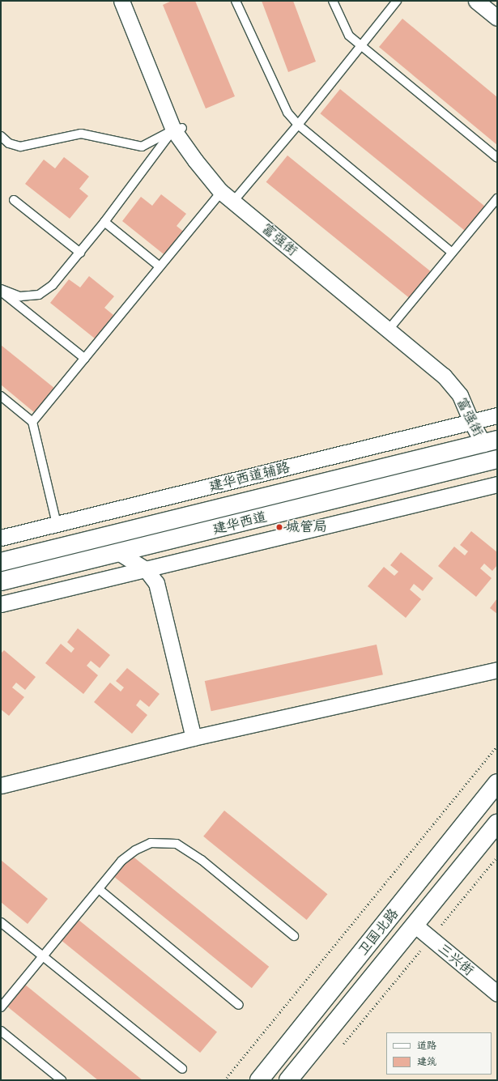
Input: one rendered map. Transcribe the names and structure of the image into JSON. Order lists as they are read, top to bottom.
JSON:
{
  "streets": {
    "main road": ["建华西道", "卫国北路"],
    "street": ["富强街", "建华西道辅路", "三兴街"]
  },
  "crossings": [
    ["富强街", "建华西道辅路"],
    ["富强街", "建华西道"],
    ["卫国北路", "三兴街"]
  ],
  "places": ["城管局"],
  "legend": ["道路", "建筑"]
}
